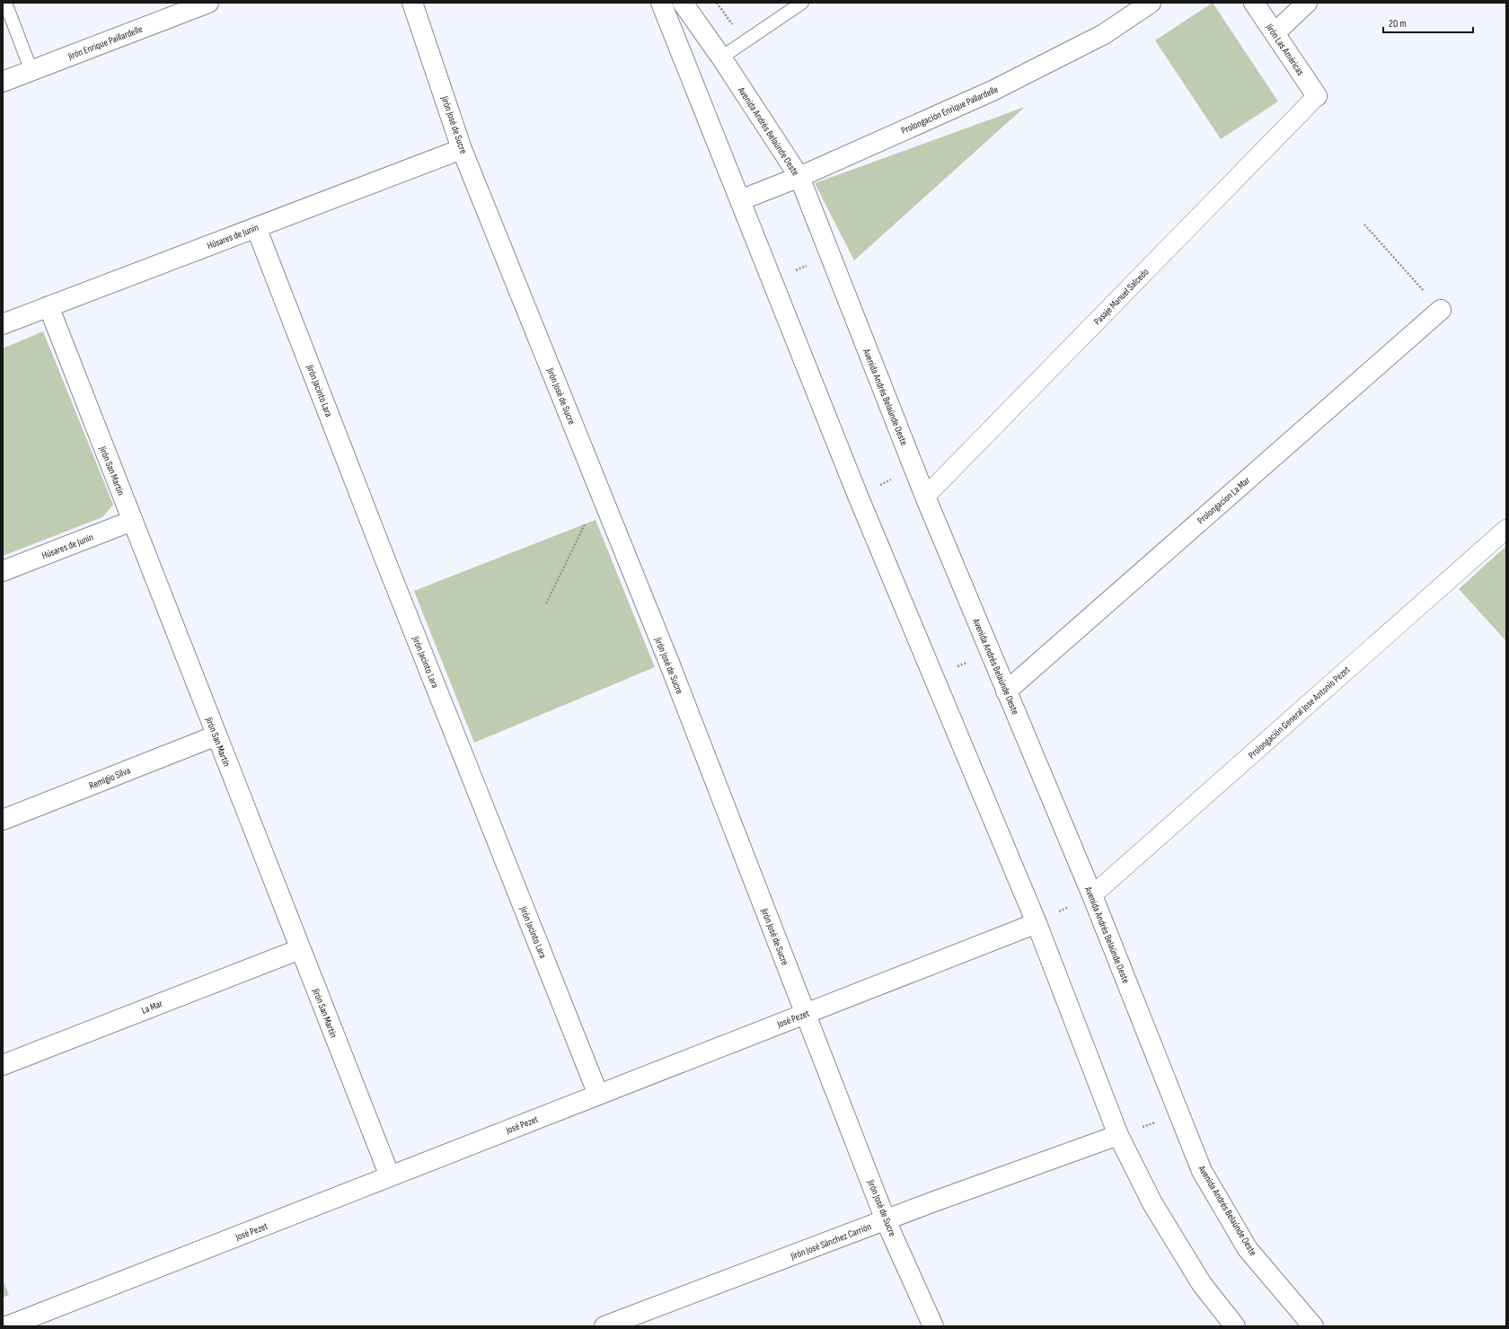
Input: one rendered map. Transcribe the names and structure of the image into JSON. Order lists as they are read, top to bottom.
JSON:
{
  "streets": {
    "street": [
      "Jirón Enrique Paillardelle",
      "Jirón Las Américas",
      "Prolongación Enrique Pallardelle",
      "Jirón José de Sucre",
      "Avenida Andrés Belaúnde Oeste",
      "Húsares de Junín",
      "Pasaje Manuel Salcedo",
      "Jirón Jacinto Lara",
      "Jirón San Martín",
      "Prolongacíon La Mar",
      "Prolongación General Jose Antonio Pezet",
      "Remigio Silva",
      "La Mar",
      "José Pezet",
      "Jirón José Sánchez Carrión"
    ]
  },
  "crossings": [
    ["Jirón Las Américas", "Pasaje Manuel Salcedo"],
    ["Prolongación Enrique Pallardelle", "Avenida Andrés Belaúnde Oeste"],
    ["Jirón José de Sucre", "Húsares de Junín"],
    ["Jirón José de Sucre", "José Pezet"],
    ["Jirón José de Sucre", "Jirón José Sánchez Carrión"],
    ["Avenida Andrés Belaúnde Oeste", "Pasaje Manuel Salcedo"],
    ["Avenida Andrés Belaúnde Oeste", "Prolongacíon La Mar"],
    ["Avenida Andrés Belaúnde Oeste", "Prolongación General Jose Antonio Pezet"],
    ["Húsares de Junín", "Jirón Jacinto Lara"],
    ["Húsares de Junín", "Jirón San Martín"],
    ["Jirón Jacinto Lara", "José Pezet"],
    ["Jirón San Martín", "Remigio Silva"],
    ["Jirón San Martín", "La Mar"],
    ["Jirón San Martín", "José Pezet"]
  ],
  "scale_bar": "20 m"
}
